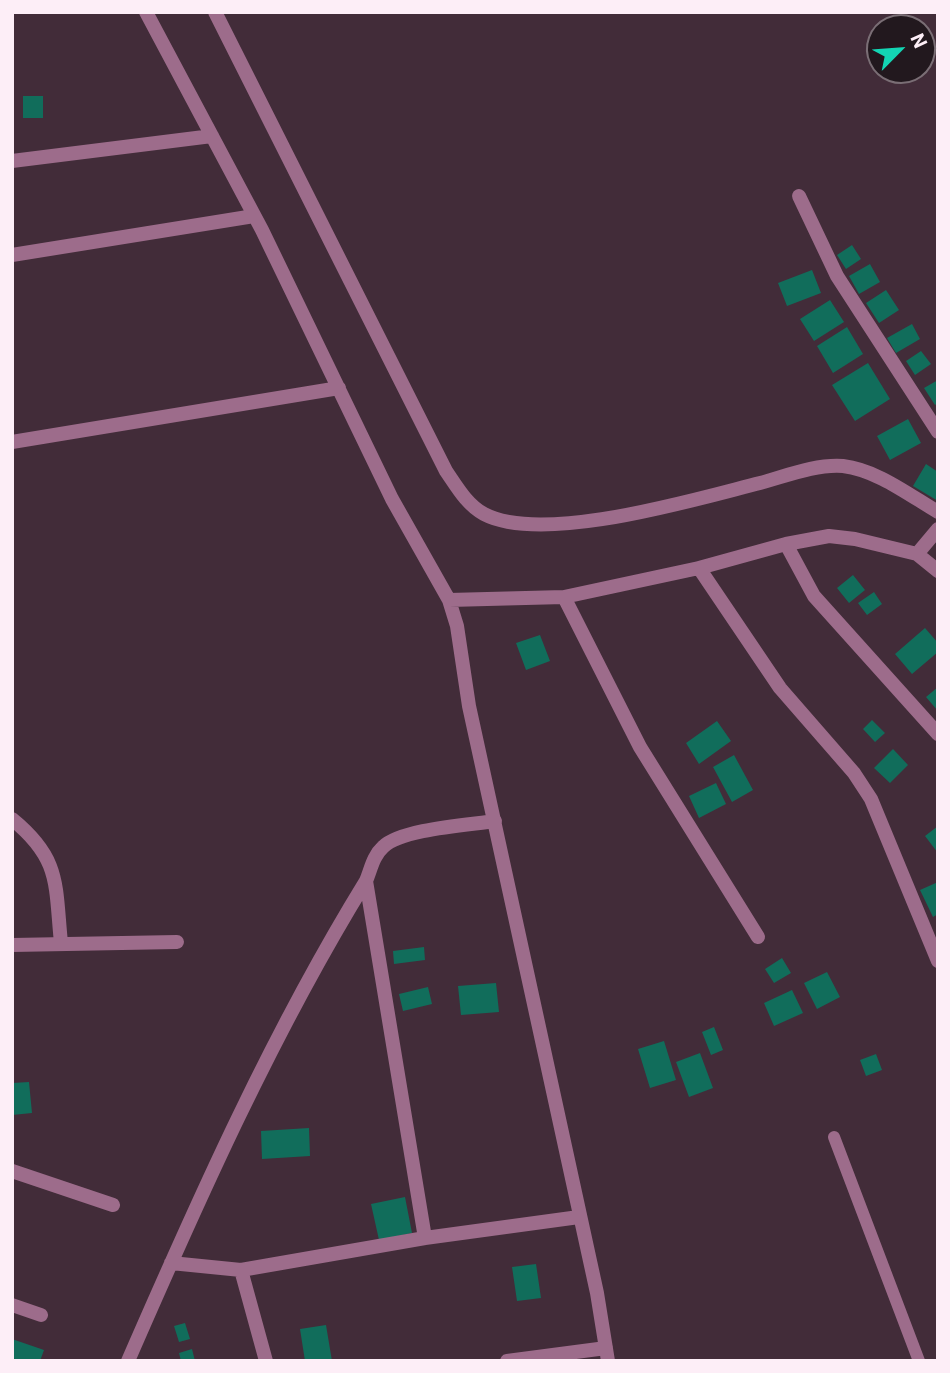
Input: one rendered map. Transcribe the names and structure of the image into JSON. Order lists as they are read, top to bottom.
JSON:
{
  "north": "top right"
}
